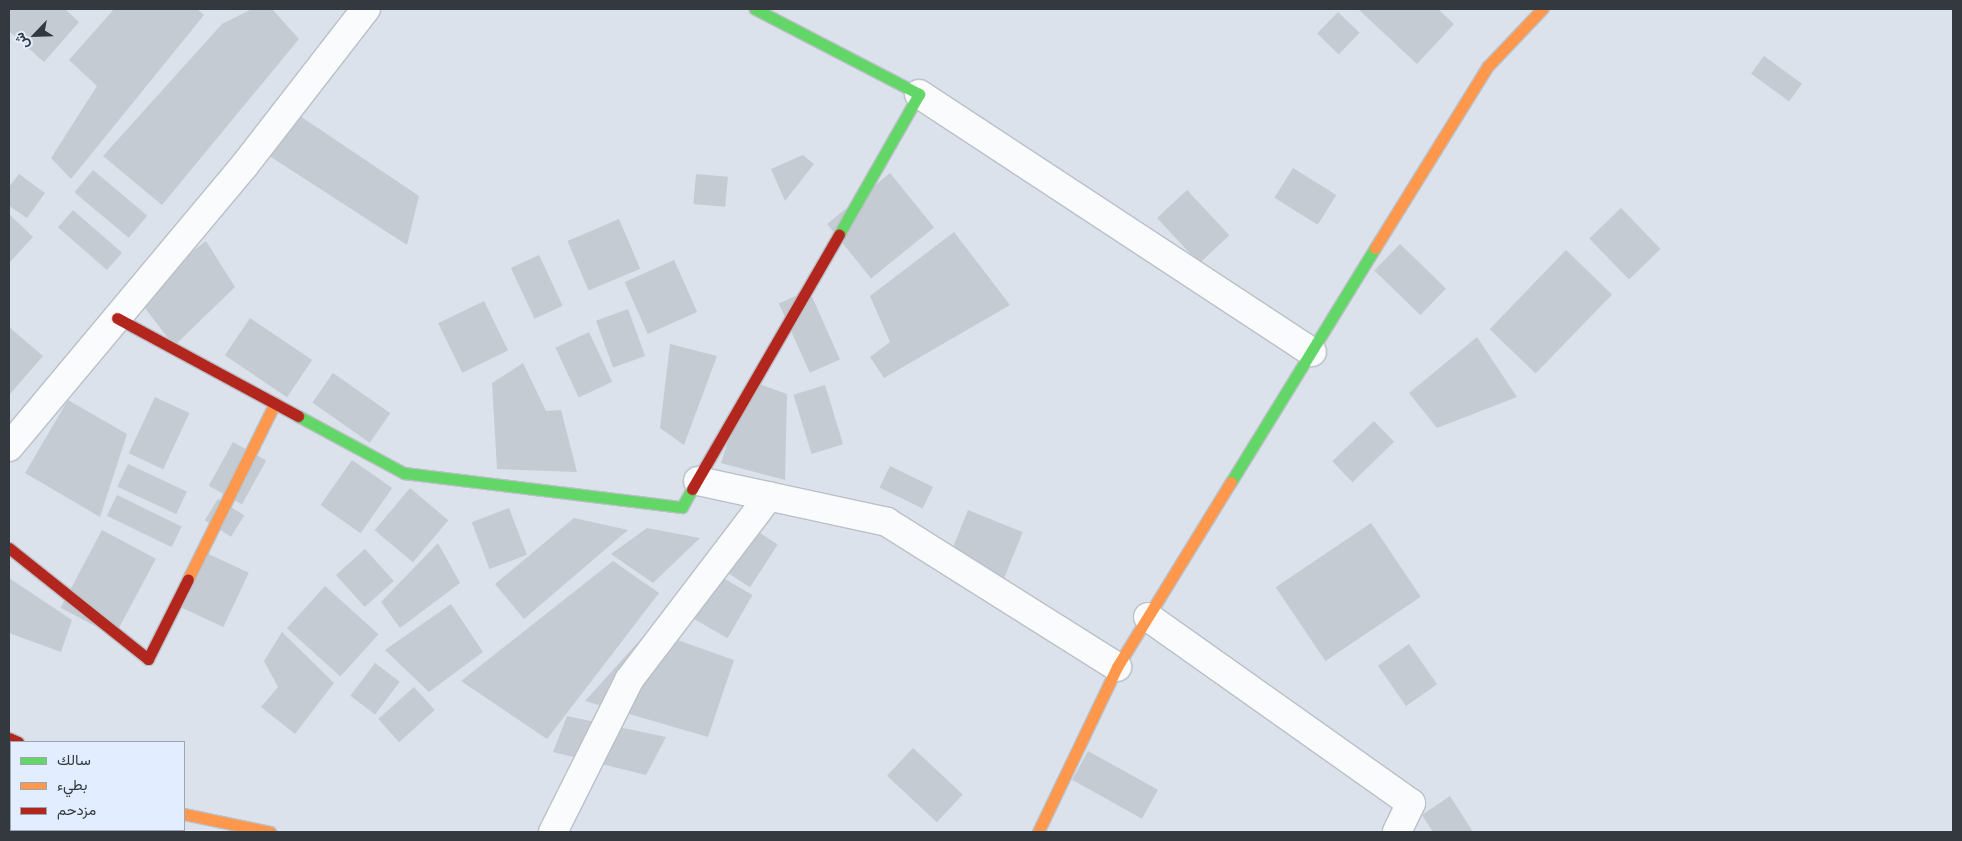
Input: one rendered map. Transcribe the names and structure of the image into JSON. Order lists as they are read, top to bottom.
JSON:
{
  "legend": ["سالك", "بطيء", "مزدحم"],
  "north": "bottom left"
}
